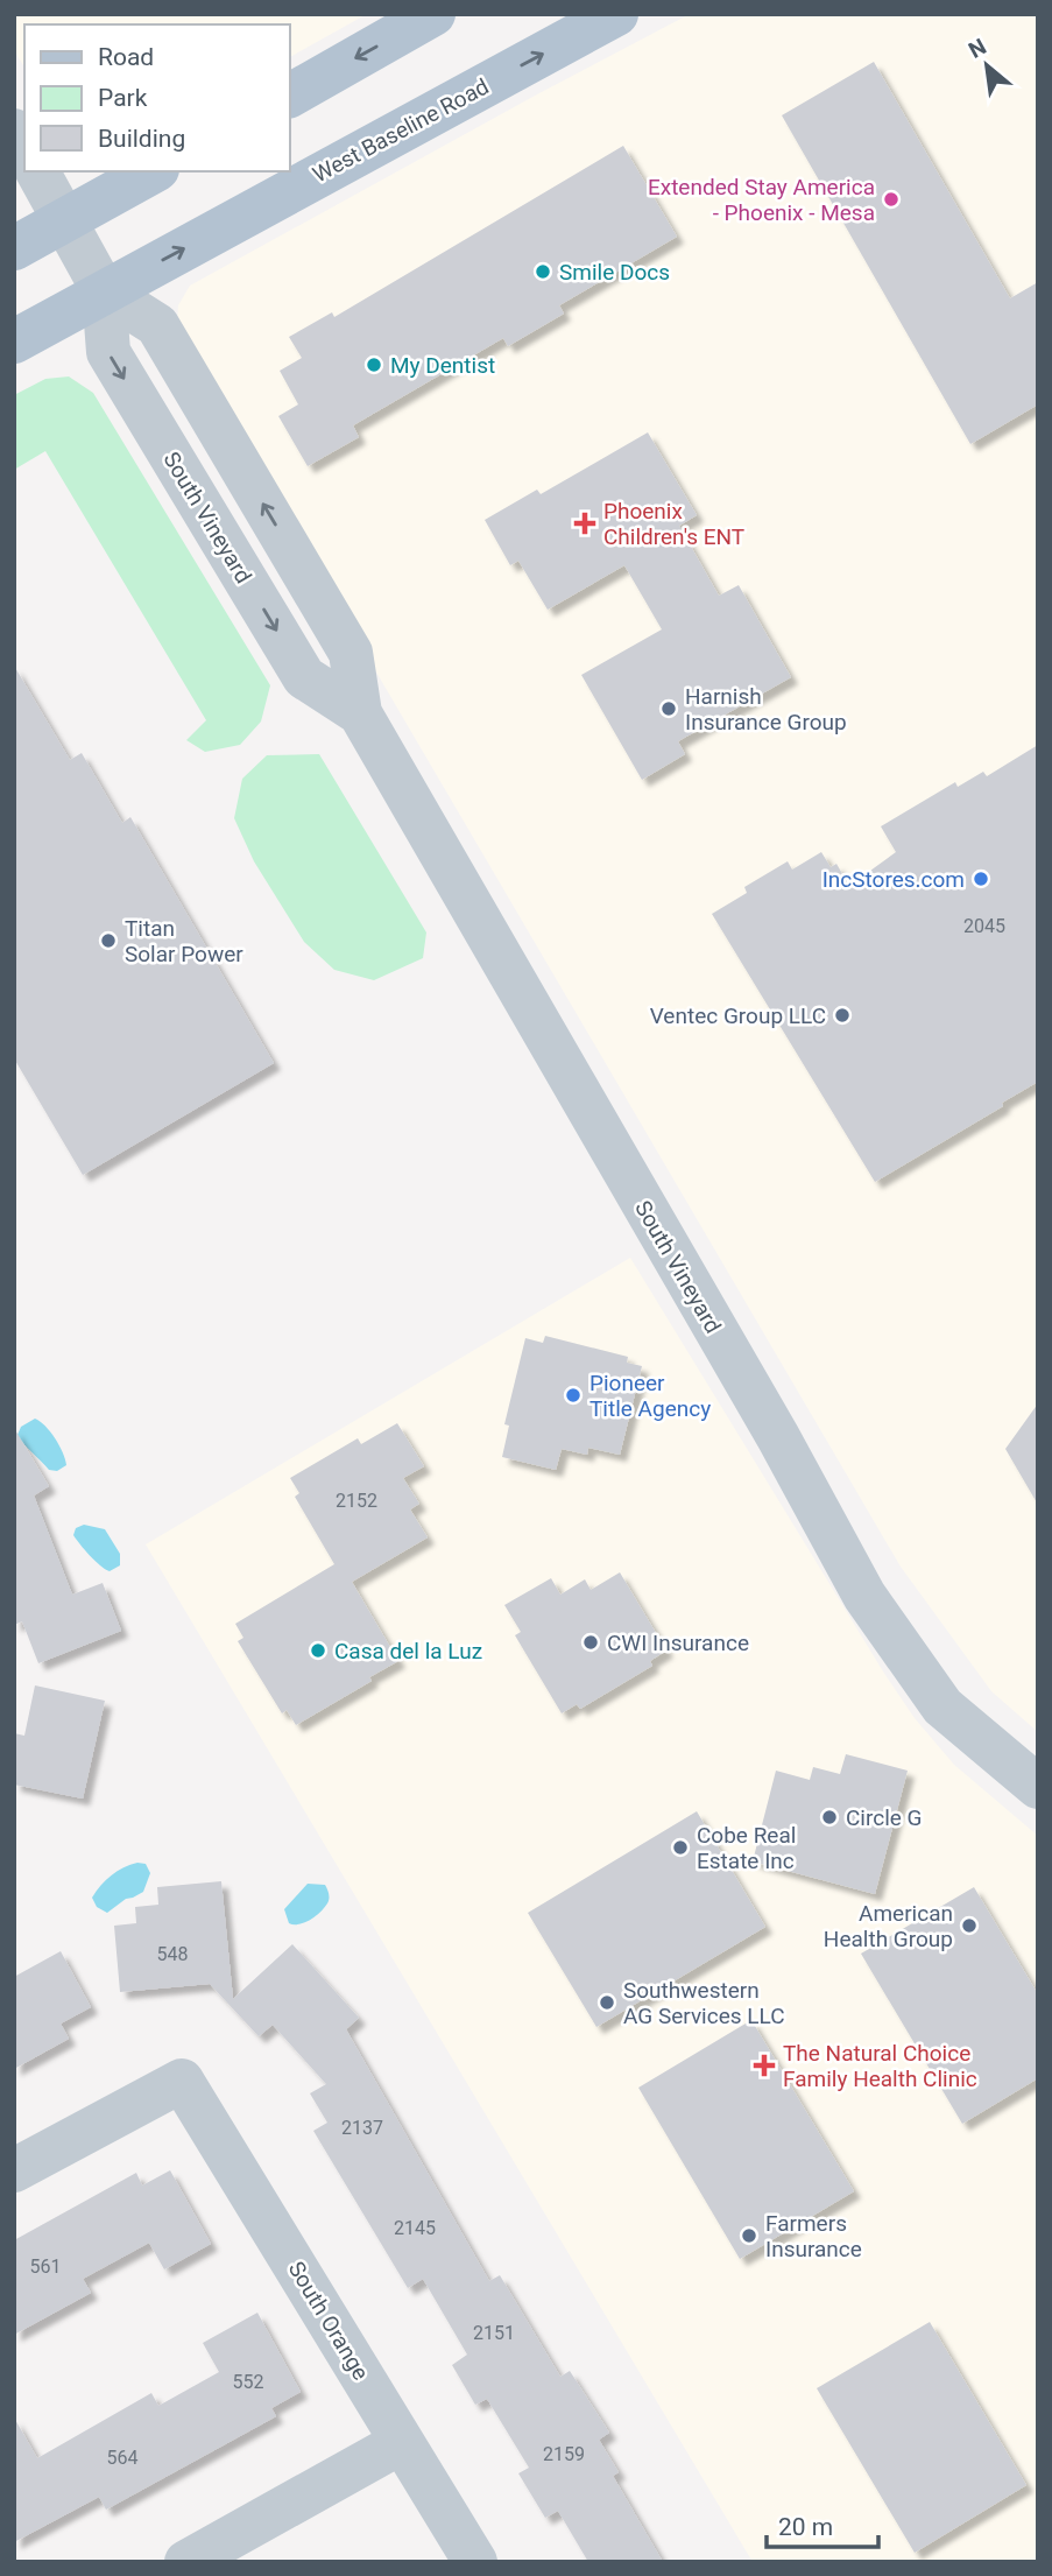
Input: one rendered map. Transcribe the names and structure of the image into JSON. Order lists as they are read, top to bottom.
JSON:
{
  "streets": {
    "main road": ["West Baseline Road"],
    "street": ["South Vineyard", "South Orange"]
  },
  "crossings": [
    ["West Baseline Road", "South Vineyard"]
  ],
  "places": {
    "other": [
      "Extended Stay America - Phoenix - Mesa",
      "Smile Docs",
      "My Dentist",
      "Harnish Insurance Group",
      "IncStores.com",
      "Titan Solar Power",
      "Ventec Group LLC",
      "Pioneer Title Agency",
      "CWI Insurance",
      "Casa del la Luz",
      "Circle G",
      "Cobe Real Estate Inc",
      "American Health Group",
      "Southwestern AG Services LLC",
      "Farmers Insurance"
    ],
    "health": ["Phoenix Children's ENT", "The Natural Choice Family Health Clinic"]
  },
  "house_numbers": [
    "2045",
    "2152",
    "548",
    "2137",
    "2145",
    "561",
    "2151",
    "552",
    "2159",
    "564"
  ],
  "legend": ["Road", "Park", "Building"],
  "scale_bar": "20 m",
  "north": "top left"
}
